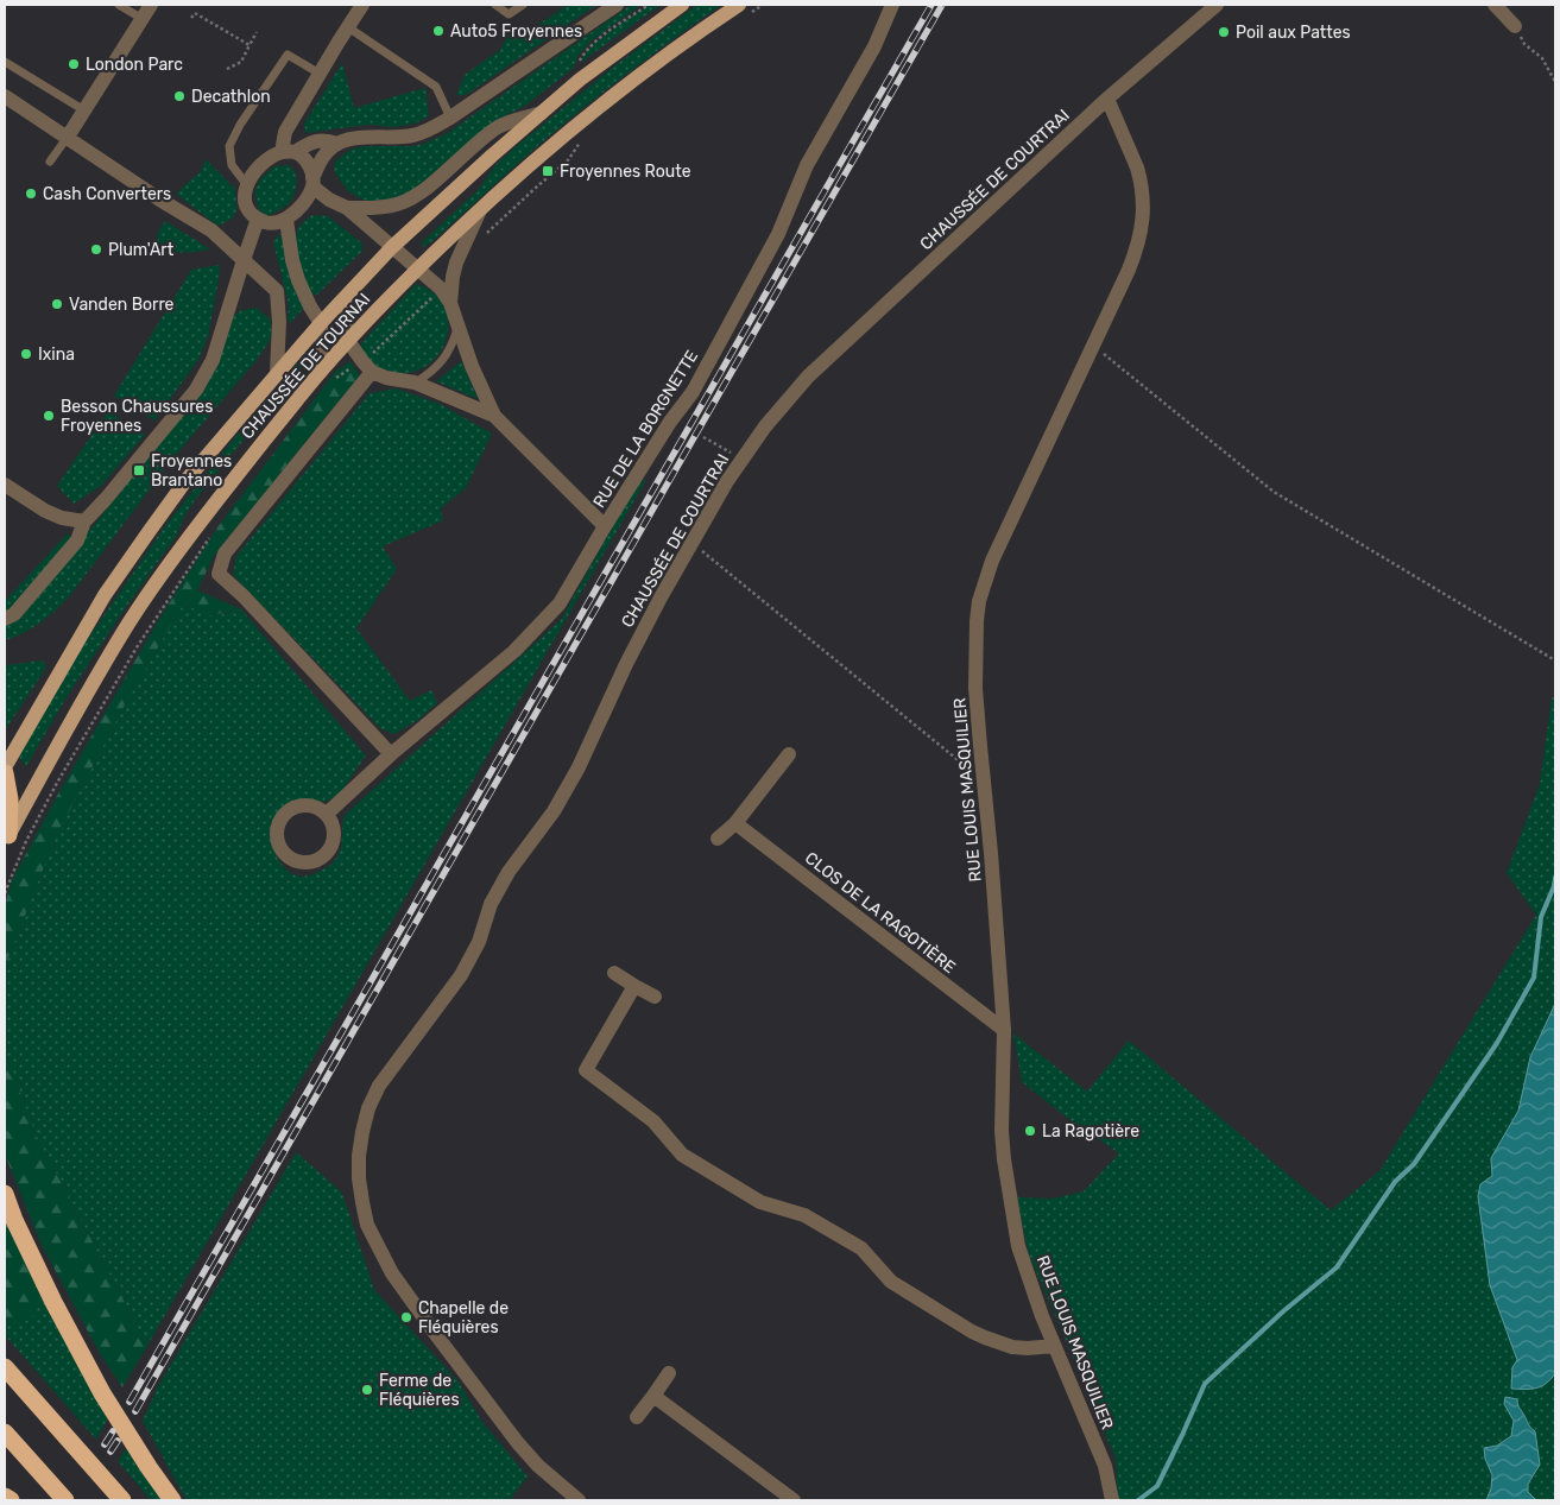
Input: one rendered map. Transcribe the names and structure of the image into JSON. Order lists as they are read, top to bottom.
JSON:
{
  "streets": {
    "main road": ["CHAUSSÉE DE TOURNAI"],
    "street": [
      "CHAUSSÉE DE COURTRAI",
      "RUE DE LA BORGNETTE",
      "RUE LOUIS MASQUILIER",
      "CLOS DE LA RAGOTIÈRE"
    ]
  },
  "crossings": [
    ["CHAUSSÉE DE COURTRAI", "RUE LOUIS MASQUILIER"],
    ["RUE LOUIS MASQUILIER", "CLOS DE LA RAGOTIÈRE"]
  ],
  "places": {
    "other": [
      "Auto5 Froyennes",
      "Poil aux Pattes",
      "London Parc",
      "Decathlon",
      "Cash Converters",
      "Plum'Art",
      "Vanden Borre",
      "Ixina",
      "Besson Chaussures Froyennes",
      "La Ragotière",
      "Chapelle de Fléquières",
      "Ferme de Fléquières"
    ],
    "transit": ["Froyennes Route", "Froyennes Brantano"]
  }
}
